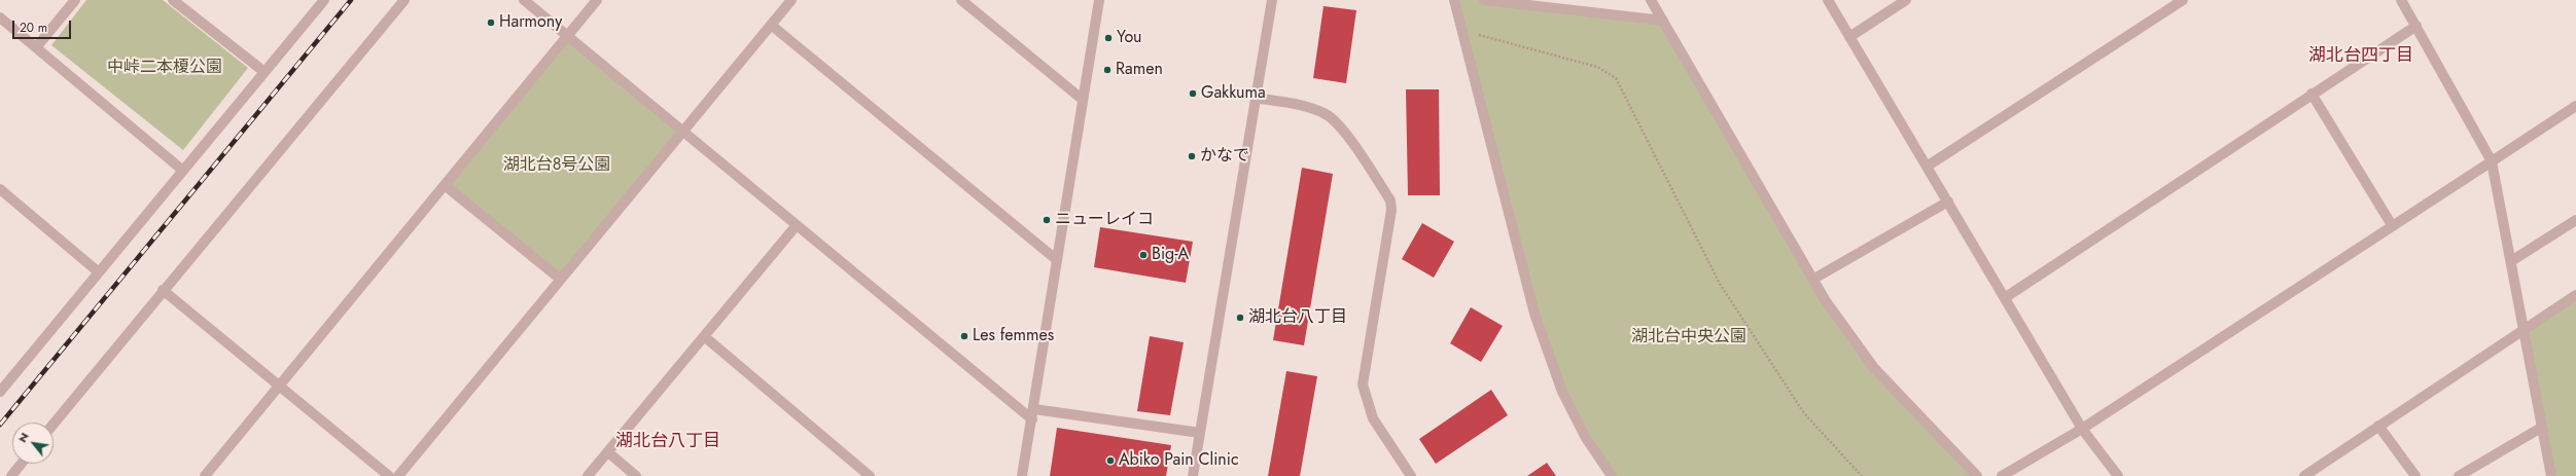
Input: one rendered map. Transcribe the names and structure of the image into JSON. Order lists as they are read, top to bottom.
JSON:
{
  "districts": ["湖北台四丁目", "湖北台八丁目"],
  "parks": ["中峠二本榎公園", "湖北台8号公園", "湖北台中央公園"],
  "places": [
    "Harmony",
    "You",
    "Ramen",
    "Gakkuma",
    "かなで",
    "ニューレイコ",
    "Big-A",
    "湖北台八丁目",
    "Les femmes",
    "Abiko Pain Clinic"
  ],
  "scale_bar": "20 m",
  "north": "top left"
}
